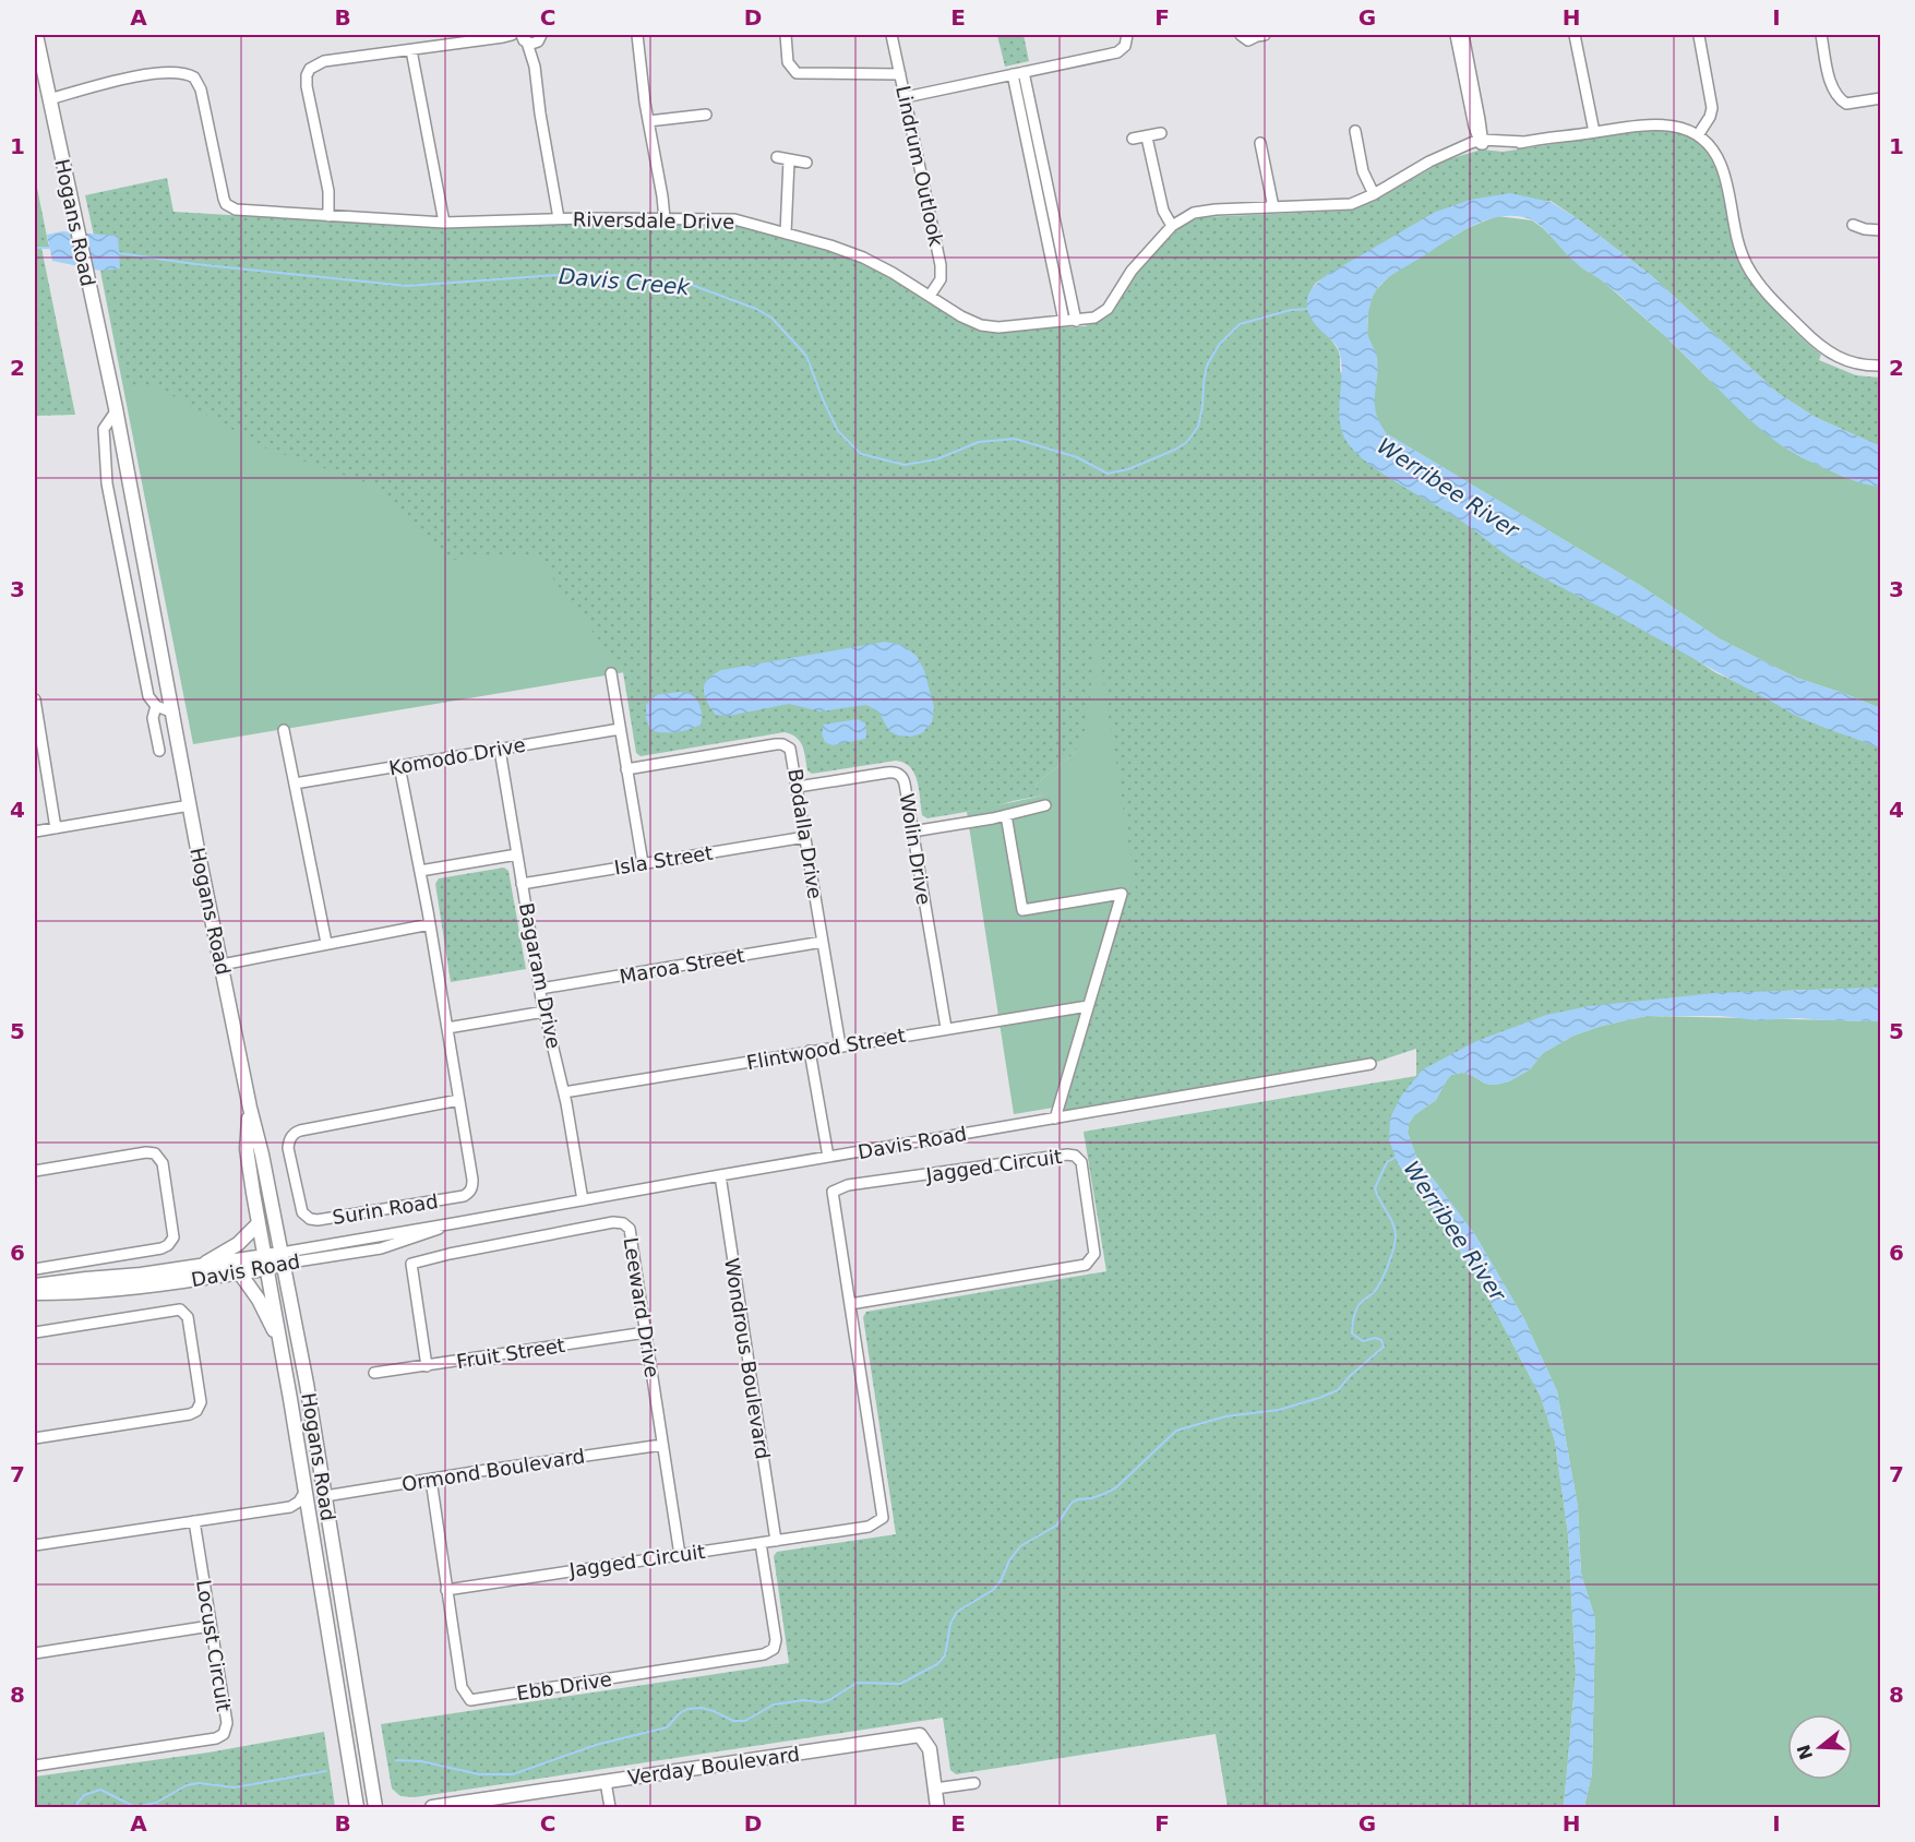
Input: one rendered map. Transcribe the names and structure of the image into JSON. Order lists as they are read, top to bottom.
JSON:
{
  "streets": {
    "street": [
      "Lindrum Outlook",
      "Riversdale Drive",
      "Hogans Road",
      "Komodo Drive",
      "Bodalla Drive",
      "Wolin Drive",
      "Isla Street",
      "Maroa Street",
      "Bagaram Drive",
      "Flintwood Street",
      "Davis Road",
      "Jagged Circuit",
      "Surin Road",
      "Leeward Drive",
      "Fruit Street",
      "Wondrous Boulevard",
      "Ormond Boulevard",
      "Locust Circuit",
      "Ebb Drive",
      "Verday Boulevard"
    ]
  },
  "crossings": [
    ["Lindrum Outlook", "Riversdale Drive"],
    ["Riversdale Drive", "Hogans Road"],
    ["Hogans Road", "Davis Road"],
    ["Hogans Road", "Ormond Boulevard"],
    ["Komodo Drive", "Bagaram Drive"],
    ["Komodo Drive", "Surin Road"],
    ["Bodalla Drive", "Wolin Drive"],
    ["Bodalla Drive", "Isla Street"],
    ["Bodalla Drive", "Maroa Street"],
    ["Bodalla Drive", "Flintwood Street"],
    ["Wolin Drive", "Flintwood Street"],
    ["Isla Street", "Bagaram Drive"],
    ["Maroa Street", "Bagaram Drive"],
    ["Bagaram Drive", "Flintwood Street"],
    ["Bagaram Drive", "Davis Road"],
    ["Davis Road", "Wondrous Boulevard"],
    ["Jagged Circuit", "Leeward Drive"],
    ["Jagged Circuit", "Wondrous Boulevard"],
    ["Jagged Circuit", "Ebb Drive"],
    ["Leeward Drive", "Fruit Street"],
    ["Leeward Drive", "Ormond Boulevard"],
    ["Ormond Boulevard", "Ebb Drive"]
  ],
  "water": ["Davis Creek", "Werribee River"],
  "north": "left",
  "grid": {
    "columns": [
      "A",
      "B",
      "C",
      "D",
      "E",
      "F",
      "G",
      "H",
      "I"
    ],
    "rows": [
      "1",
      "2",
      "3",
      "4",
      "5",
      "6",
      "7",
      "8"
    ]
  }
}
